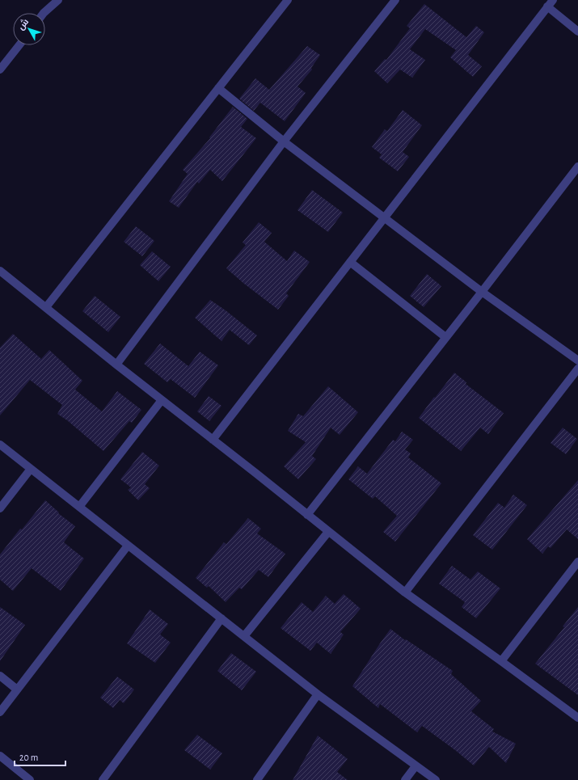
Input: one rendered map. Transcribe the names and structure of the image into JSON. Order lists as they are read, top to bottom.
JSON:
{
  "scale_bar": "20 m",
  "north": "top left"
}
